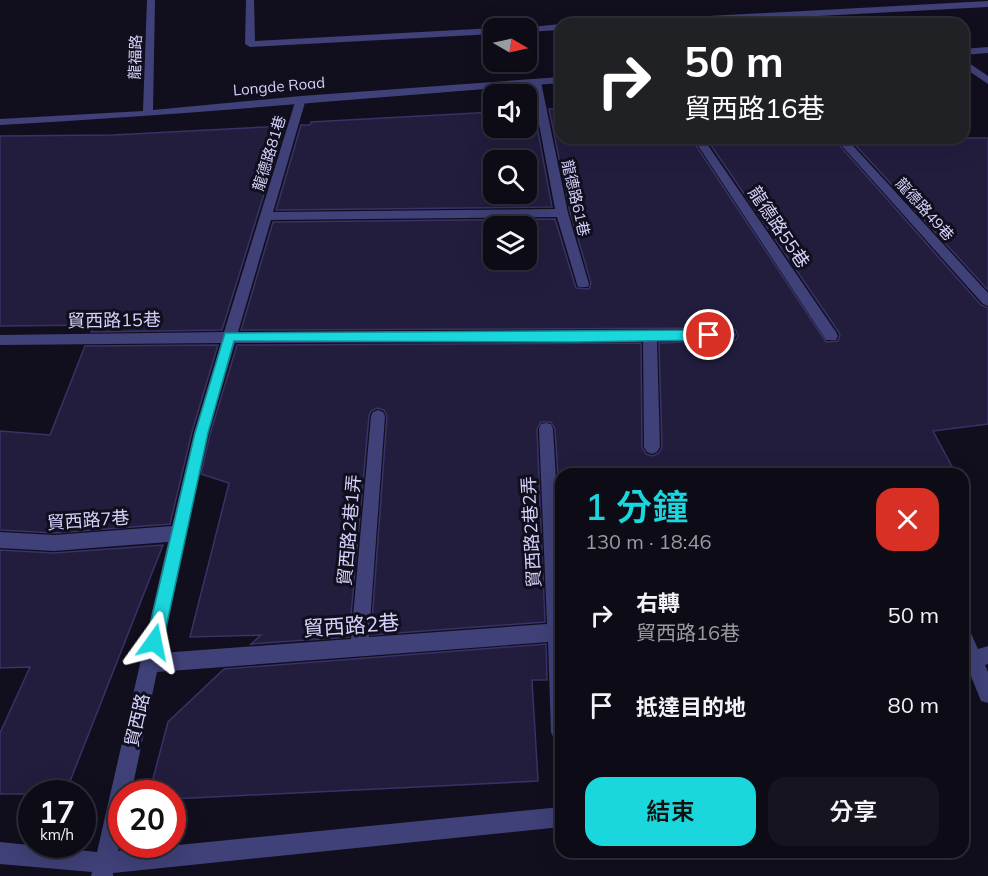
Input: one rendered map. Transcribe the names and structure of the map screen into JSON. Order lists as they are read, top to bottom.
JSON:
{
  "streets": {
    "street": [
      "龍福路",
      "Longde Road",
      "龍德路81巷",
      "龍德路61巷",
      "龍德路49巷",
      "龍德路55巷",
      "貿西路15巷",
      "貿西路7巷",
      "貿西路2巷1弄",
      "貿西路2巷2弄",
      "貿西路2巷",
      "貿西路"
    ]
  },
  "crossings": [
    ["龍福路", "Longde Road"],
    ["Longde Road", "龍德路81巷"],
    ["Longde Road", "龍德路61巷"],
    ["龍德路81巷", "貿西路"],
    ["貿西路15巷", "貿西路"],
    ["貿西路7巷", "貿西路"],
    ["貿西路2巷1弄", "貿西路2巷"],
    ["貿西路2巷", "貿西路"]
  ],
  "north": "right",
  "page": {
    "turn": ["50 m", "貿西路16巷"],
    "heading": ["1 分鐘", "130 m · 18:46"],
    "list": [
      {
        "name": "右轉",
        "note": "貿西路16巷",
        "value": "50 m"
      },
      {
        "name": "抵達目的地",
        "value": "80 m"
      }
    ],
    "buttons": ["結束", "分享"],
    "speed": "17 km/h",
    "limit": "20"
  }
}
